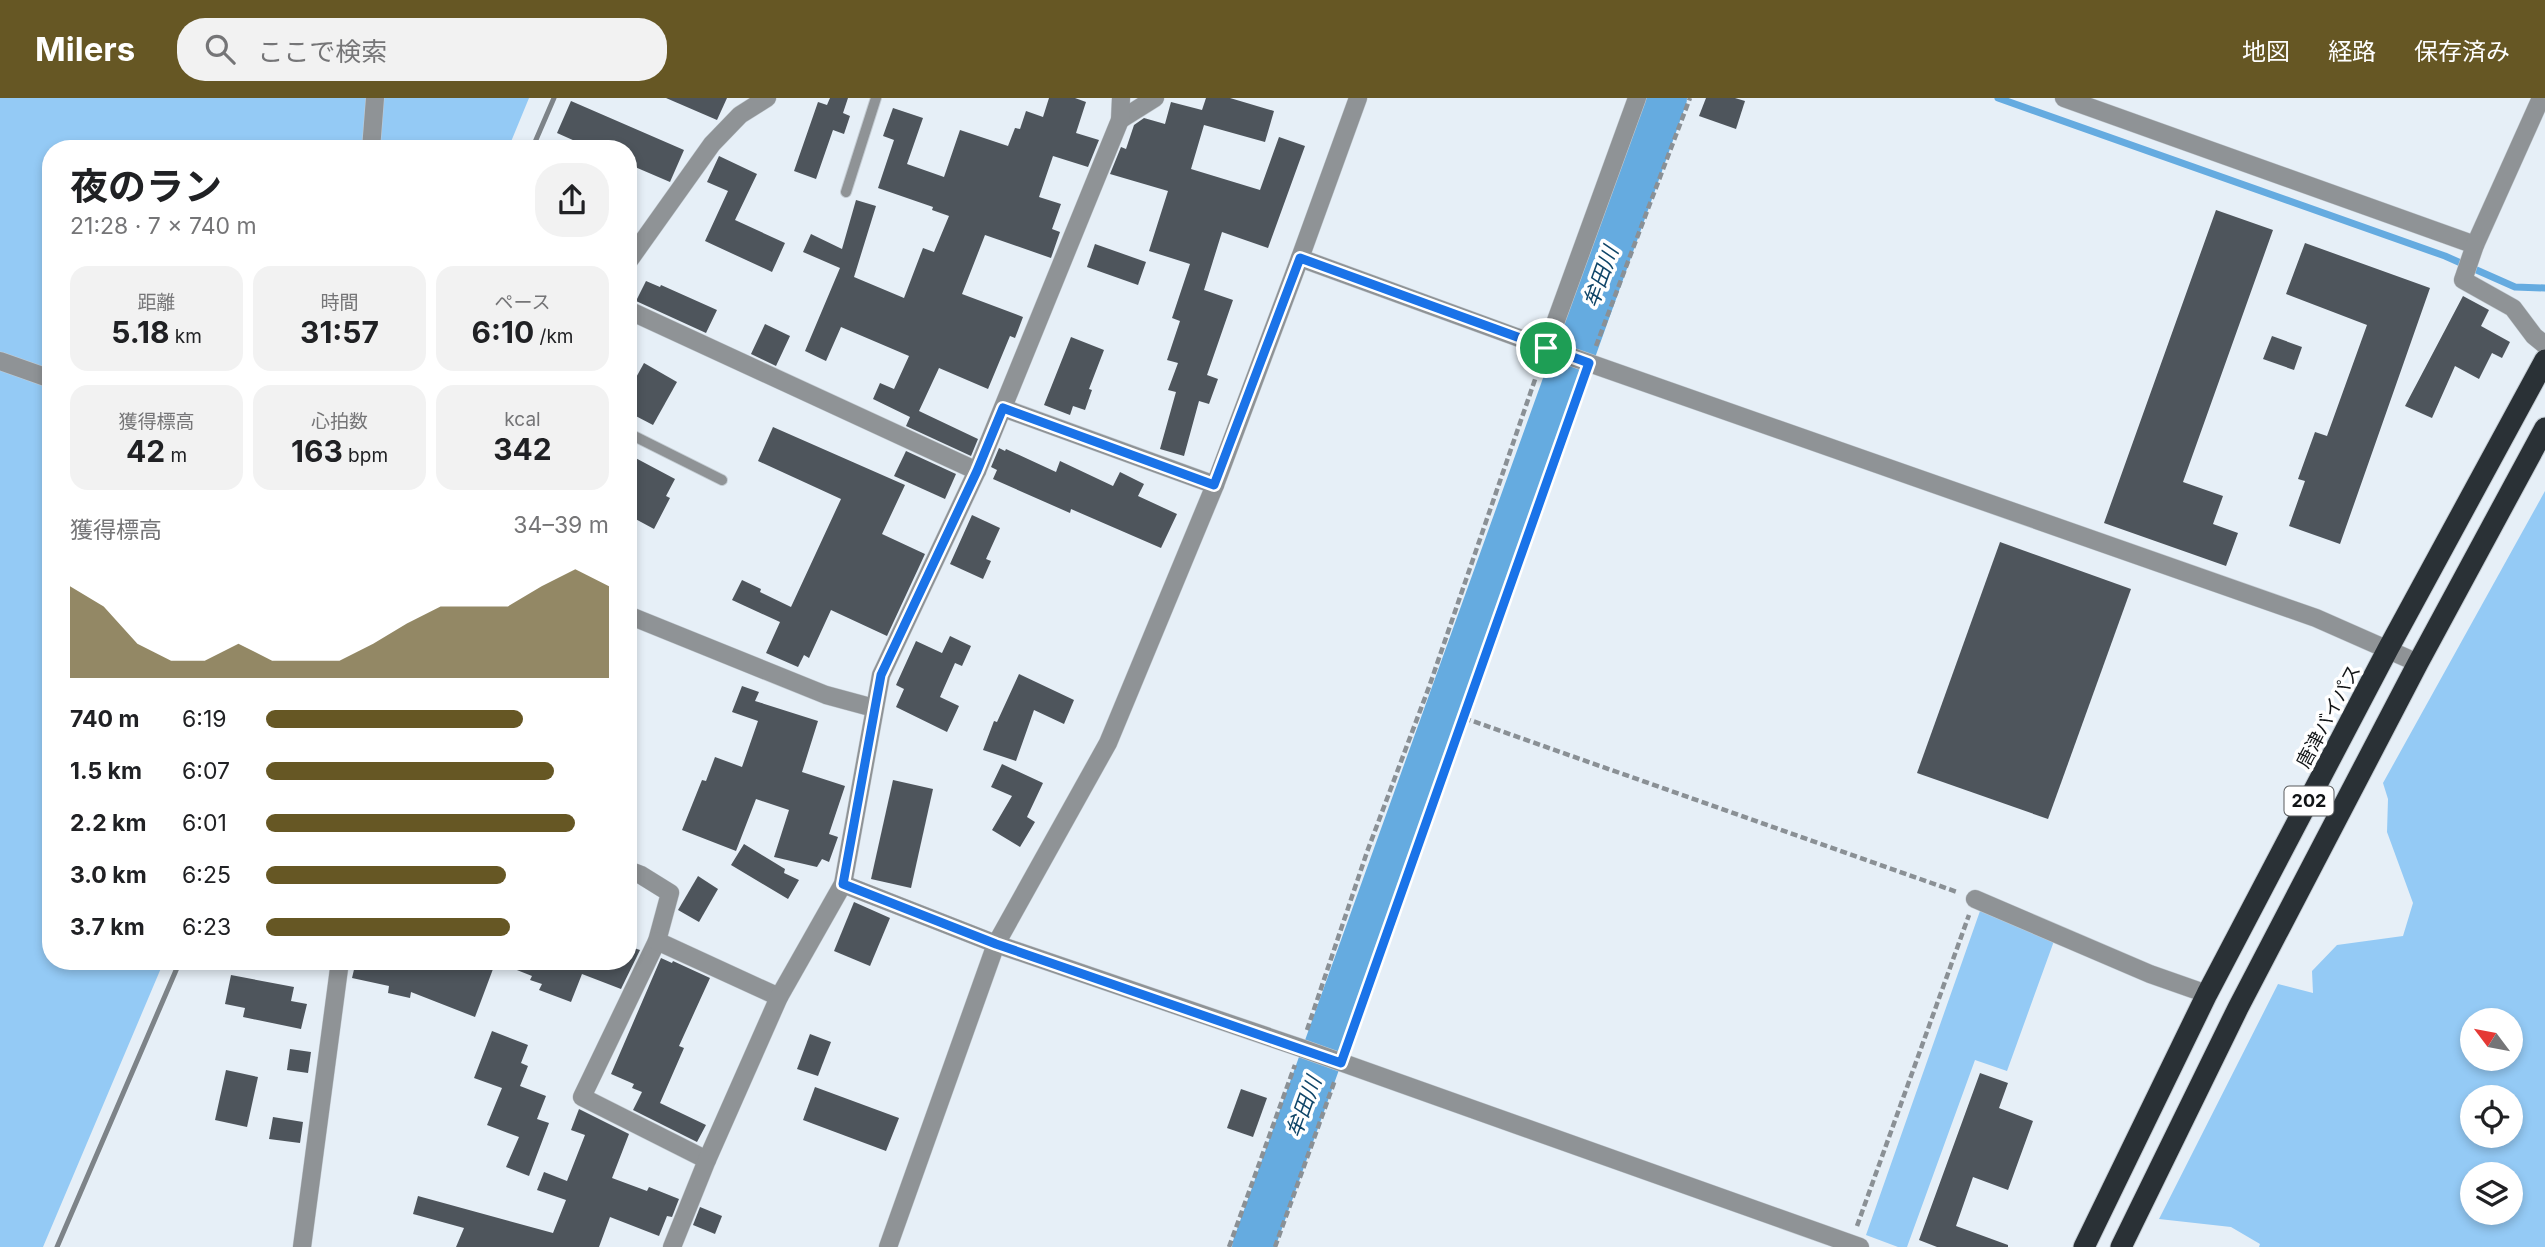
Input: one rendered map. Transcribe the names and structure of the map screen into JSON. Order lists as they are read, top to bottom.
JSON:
{
  "streets": {
    "highway": ["唐津バイパス", "202"]
  },
  "water": ["牟田川"],
  "north": "top left",
  "page": {
    "header": "Milers",
    "search": "ここで検索",
    "nav": ["地図", "経路", "保存済み"],
    "heading": ["夜のラン", "21:28 · 7 × 740 m"],
    "stats": [
      ["距離", "5.18 km"],
      ["時間", "31:57"],
      ["ペース", "6:10 /km"],
      ["獲得標高", "42 m"],
      ["心拍数", "163 bpm"],
      ["kcal", "342"]
    ],
    "chart": ["獲得標高", "34–39 m"],
    "list": [
      {
        "name": "740 m",
        "note": "6:19"
      },
      {
        "name": "1.5 km",
        "note": "6:07"
      },
      {
        "name": "2.2 km",
        "note": "6:01"
      },
      {
        "name": "3.0 km",
        "note": "6:25"
      },
      {
        "name": "3.7 km",
        "note": "6:23"
      }
    ]
  }
}
